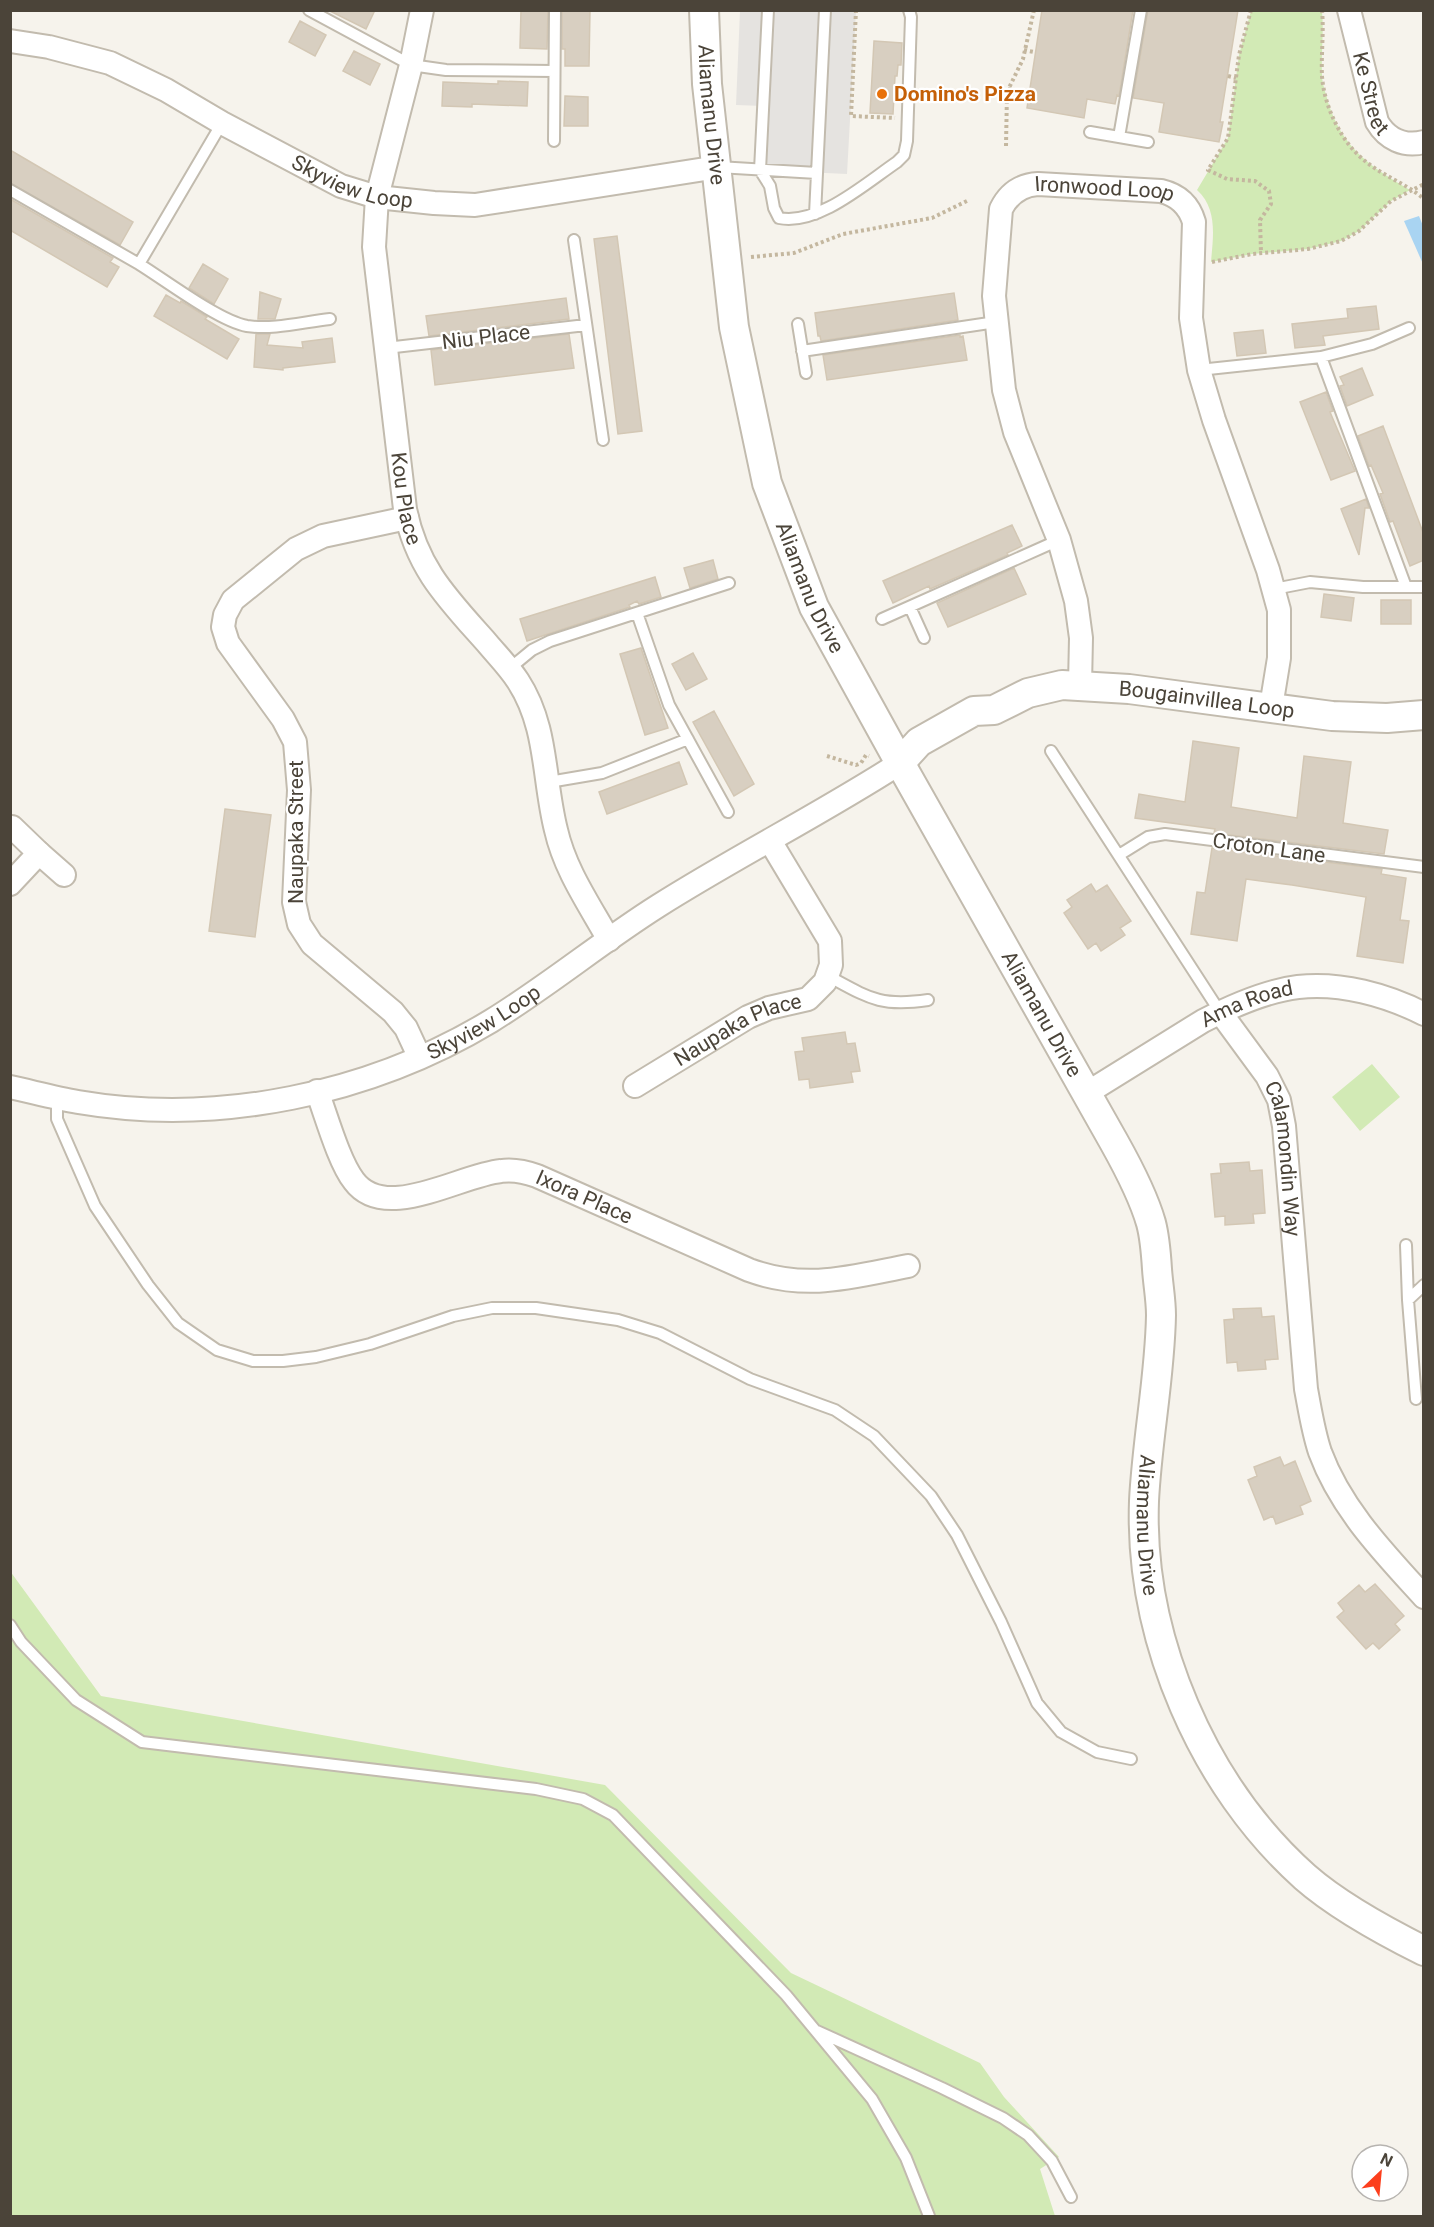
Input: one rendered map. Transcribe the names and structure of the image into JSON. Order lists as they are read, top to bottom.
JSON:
{
  "streets": {
    "street": [
      "Ke Street",
      "Aliamanu Drive",
      "Skyview Loop",
      "Ironwood Loop",
      "Kou Place",
      "Bougainvillea Loop",
      "Naupaka Street",
      "Ama Road",
      "Naupaka Place",
      "Calamondin Way",
      "Ixora Place"
    ],
    "lane": ["Niu Place", "Croton Lane"]
  },
  "crossings": [
    ["Aliamanu Drive", "Skyview Loop"],
    ["Aliamanu Drive", "Bougainvillea Loop"],
    ["Aliamanu Drive", "Ama Road"],
    ["Skyview Loop", "Kou Place"],
    ["Skyview Loop", "Bougainvillea Loop"],
    ["Skyview Loop", "Naupaka Street"],
    ["Skyview Loop", "Ixora Place"],
    ["Ironwood Loop", "Bougainvillea Loop"],
    ["Niu Place", "Kou Place"],
    ["Kou Place", "Naupaka Street"],
    ["Croton Lane", "Calamondin Way"],
    ["Ama Road", "Calamondin Way"]
  ],
  "places": ["Domino's Pizza"],
  "north": "top right"
}
